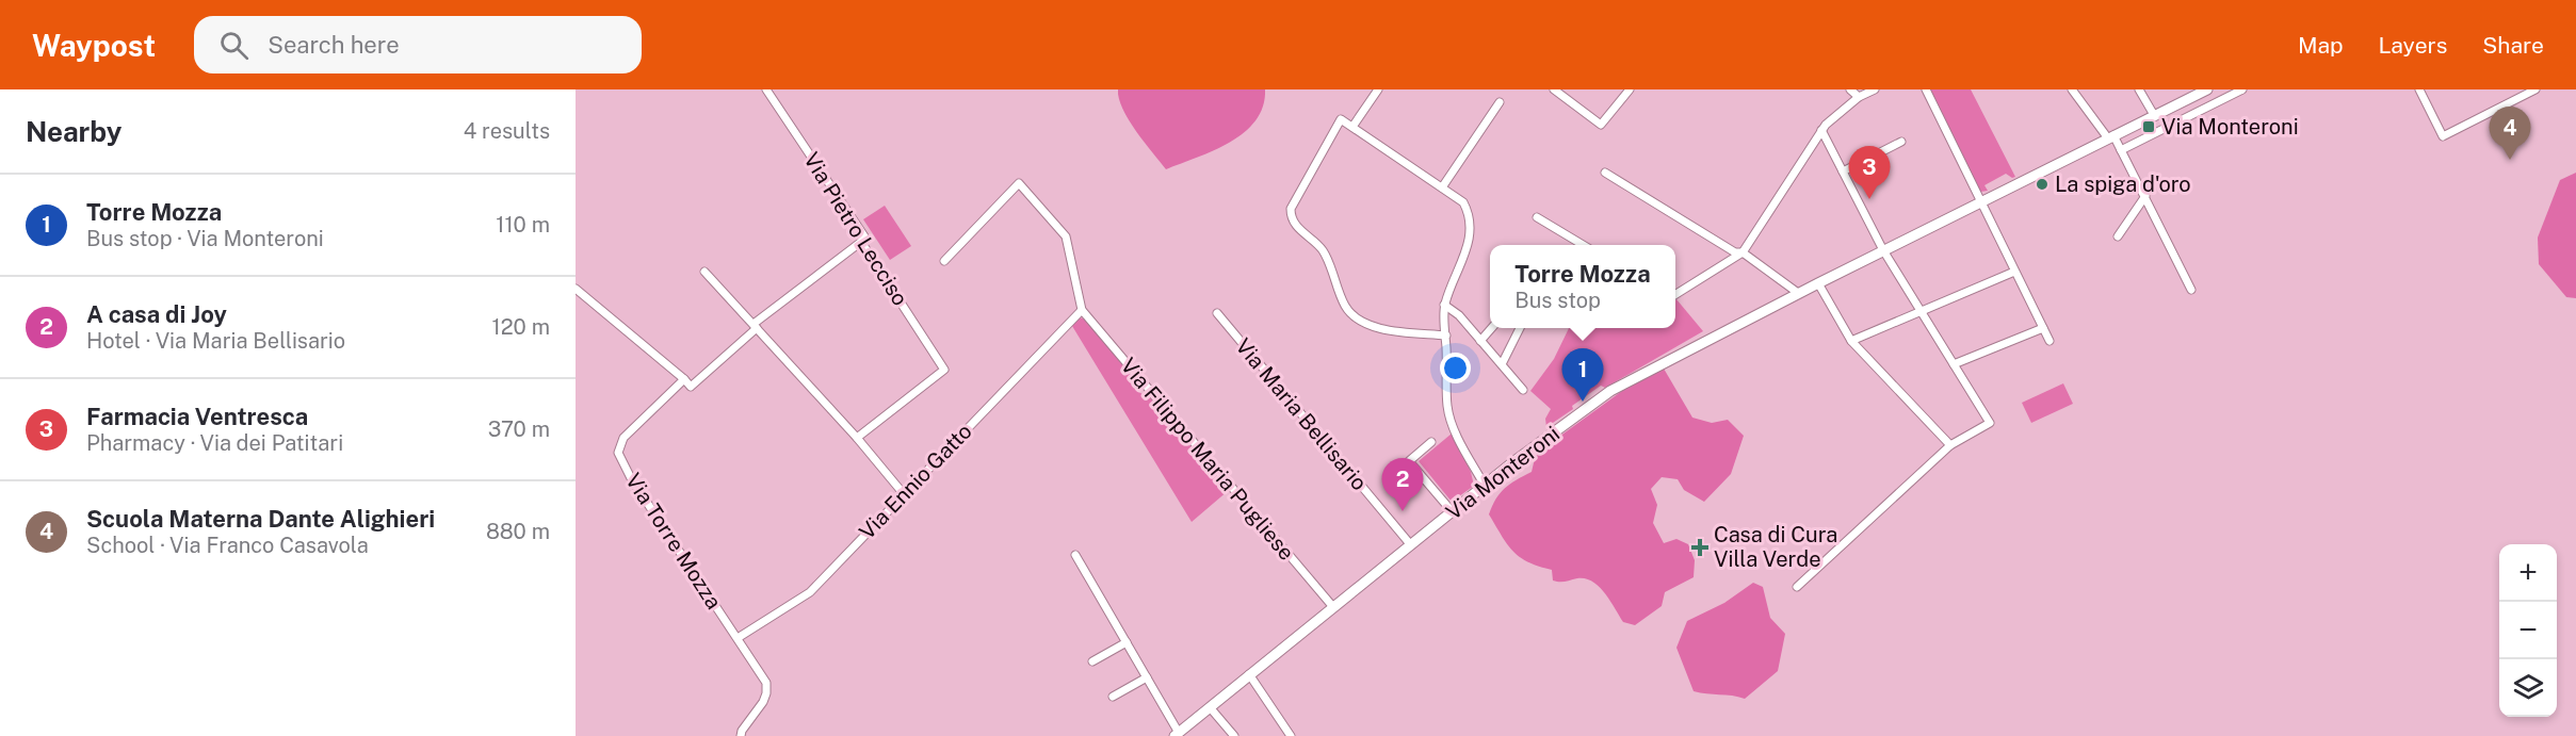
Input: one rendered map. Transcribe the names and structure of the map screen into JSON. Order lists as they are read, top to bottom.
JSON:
{
  "streets": {
    "main road": ["Via Monteroni"],
    "street": [
      "Via Pietro Lecciso",
      "Via Maria Bellisario",
      "Via Filippo Maria Pugliese",
      "Via Ennio Gatto",
      "Via Torre Mozza"
    ]
  },
  "crossings": [
    ["Via Maria Bellisario", "Via Monteroni"],
    ["Via Filippo Maria Pugliese", "Via Monteroni"],
    ["Via Filippo Maria Pugliese", "Via Ennio Gatto"],
    ["Via Ennio Gatto", "Via Torre Mozza"]
  ],
  "places": {
    "transit": ["Via Monteroni"],
    "other": ["La spiga d'oro"],
    "health": ["Casa di Cura Villa Verde"]
  },
  "page": {
    "header": "Waypost",
    "search": "Search here",
    "nav": ["Map", "Layers", "Share"],
    "heading": ["Nearby", "4 results"],
    "pins": [
      "4",
      "3",
      "1",
      "2"
    ],
    "list": [
      {
        "mark": "1",
        "name": "Torre Mozza",
        "note": "Bus stop · Via Monteroni",
        "value": "110 m"
      },
      {
        "mark": "2",
        "name": "A casa di Joy",
        "note": "Hotel · Via Maria Bellisario",
        "value": "120 m"
      },
      {
        "mark": "3",
        "name": "Farmacia Ventresca",
        "note": "Pharmacy · Via dei Patitari",
        "value": "370 m"
      },
      {
        "mark": "4",
        "name": "Scuola Materna Dante Alighieri",
        "note": "School · Via Franco Casavola",
        "value": "880 m"
      }
    ],
    "popup": ["Torre Mozza", "Bus stop"],
    "map_buttons": ["+", "−"]
  }
}
